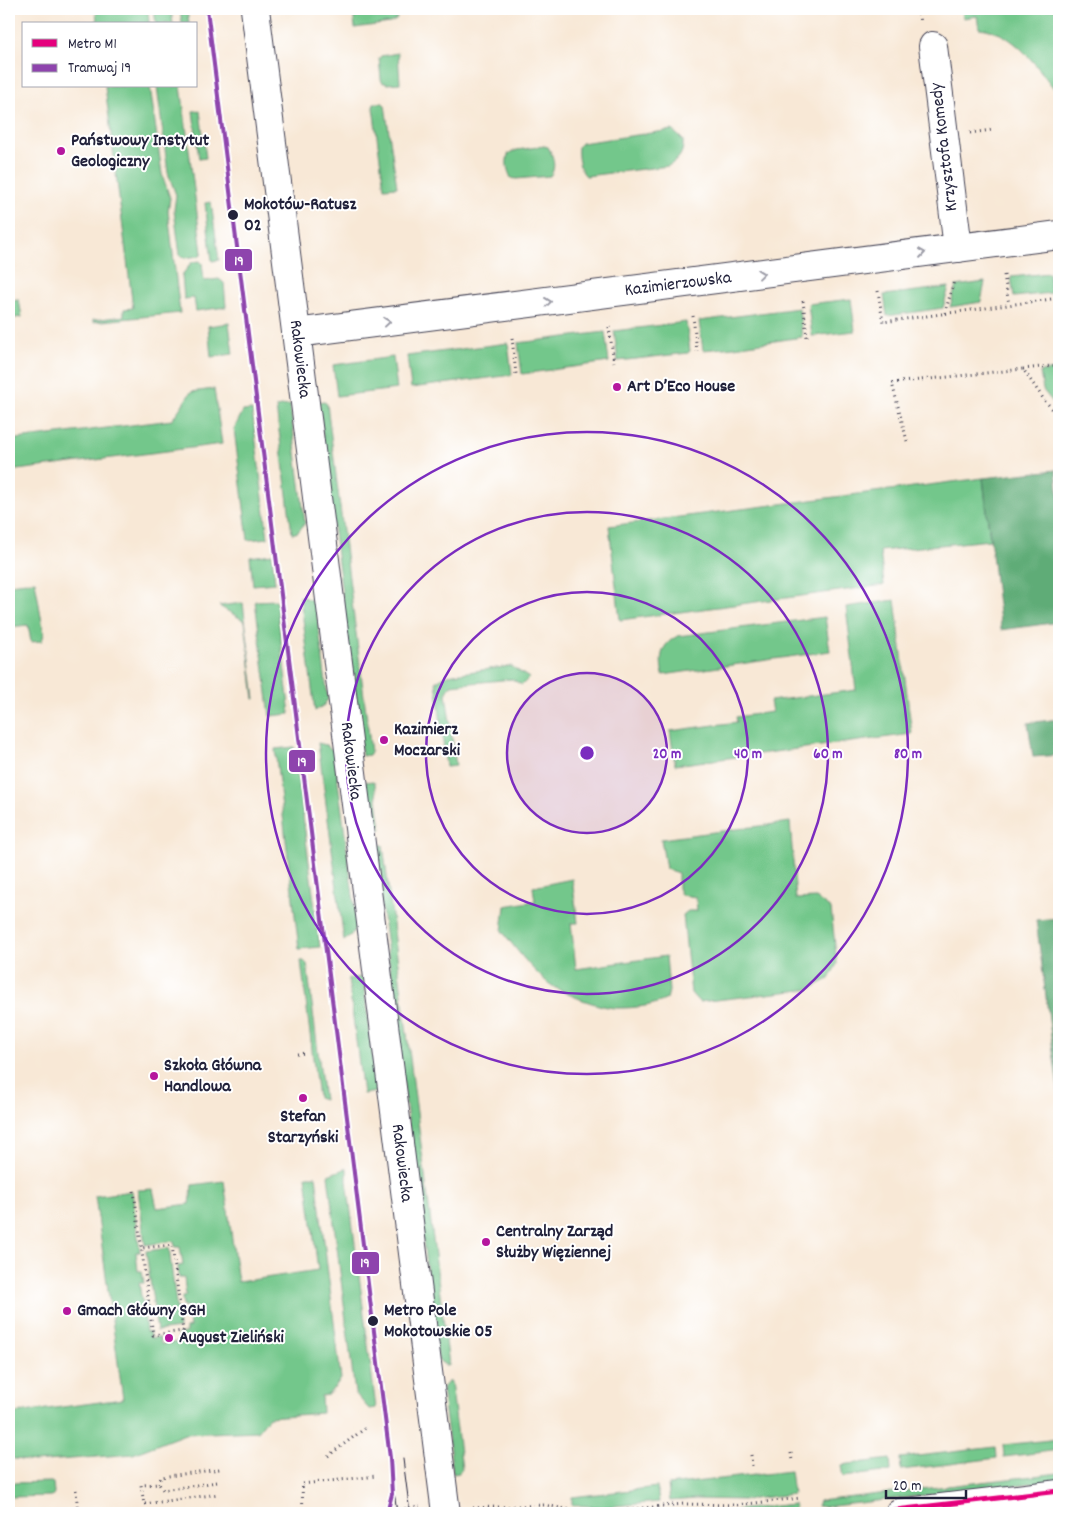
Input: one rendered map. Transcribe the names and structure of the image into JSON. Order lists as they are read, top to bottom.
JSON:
{
  "streets": {
    "street": ["Krzysztofa Komedy", "Kazimierzowska", "Rakowiecka"]
  },
  "crossings": [
    ["Krzysztofa Komedy", "Kazimierzowska"],
    ["Kazimierzowska", "Rakowiecka"]
  ],
  "one_way": ["Kazimierzowska"],
  "places": [
    "Państwowy Instytut Geologiczny",
    "Mokotów-Ratusz 02",
    "Art D’Eco House",
    "Kazimierz Moczarski",
    "Szkoła Główna Handlowa",
    "Stefan Starzyński",
    "Centralny Zarząd Służby Więziennej",
    "Gmach Główny SGH",
    "Metro Pole Mokotowskie 05",
    "August Zieliński"
  ],
  "lines": ["tram line 19", "metro line M1"],
  "legend": ["Metro M1", "Tramwaj 19"],
  "scale_bar": "20 m",
  "rings": [
    "20 m",
    "40 m",
    "60 m",
    "80 m"
  ]
}
